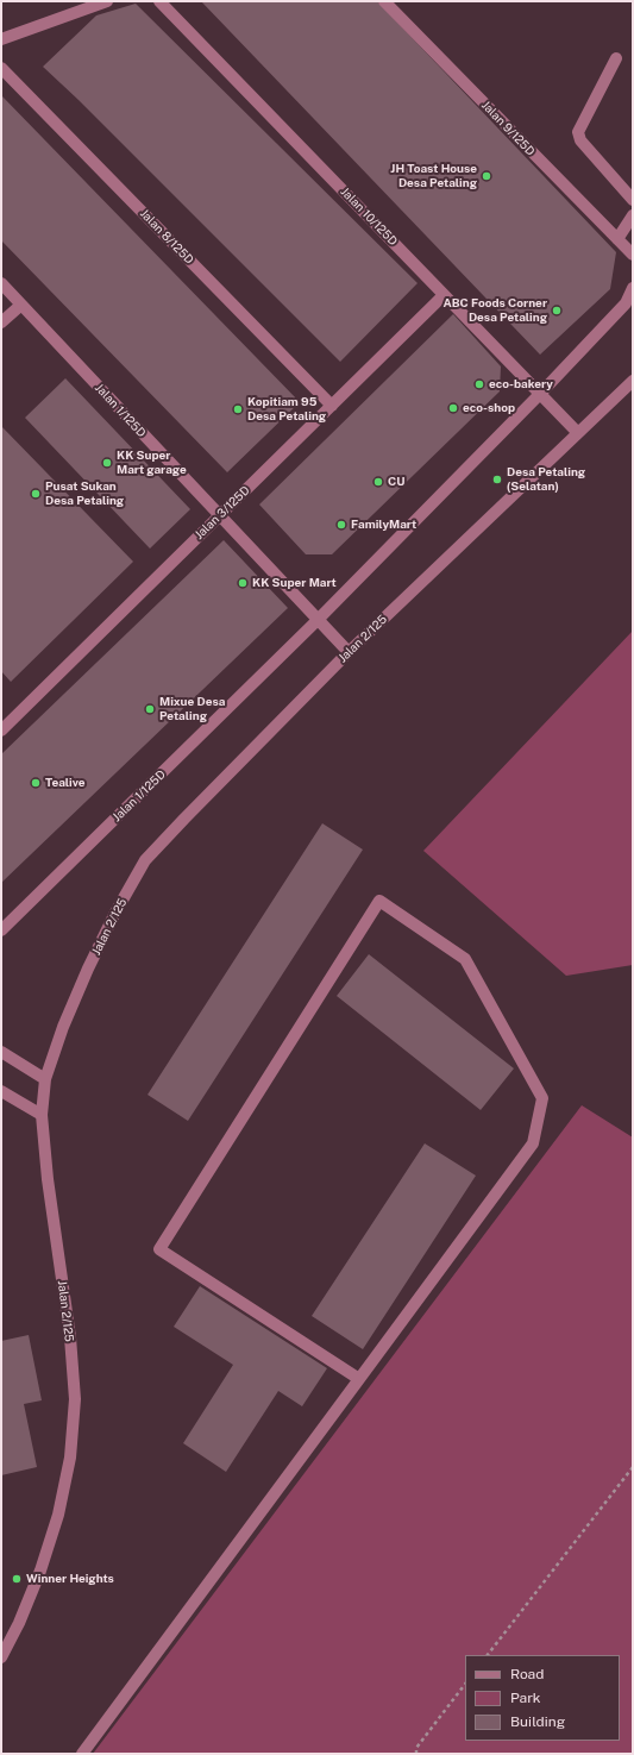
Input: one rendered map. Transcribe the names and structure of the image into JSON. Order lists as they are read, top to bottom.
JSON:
{
  "streets": {
    "street": [
      "Jalan 9/125D",
      "Jalan 10/125D",
      "Jalan 8/125D",
      "Jalan 1/125D",
      "Jalan 3/125D",
      "Jalan 2/125"
    ]
  },
  "crossings": [
    ["Jalan 10/125D", "Jalan 3/125D"],
    ["Jalan 10/125D", "Jalan 2/125"],
    ["Jalan 8/125D", "Jalan 3/125D"],
    ["Jalan 1/125D", "Jalan 3/125D"],
    ["Jalan 1/125D", "Jalan 2/125"]
  ],
  "places": [
    "JH Toast House Desa Petaling",
    "ABC Foods Corner Desa Petaling",
    "eco-bakery",
    "eco-shop",
    "Kopitiam 95 Desa Petaling",
    "KK Super Mart garage",
    "Desa Petaling (Selatan)",
    "CU",
    "Pusat Sukan Desa Petaling",
    "FamilyMart",
    "KK Super Mart",
    "Mixue Desa Petaling",
    "Tealive",
    "Winner Heights"
  ],
  "legend": ["Road", "Park", "Building"]
}
